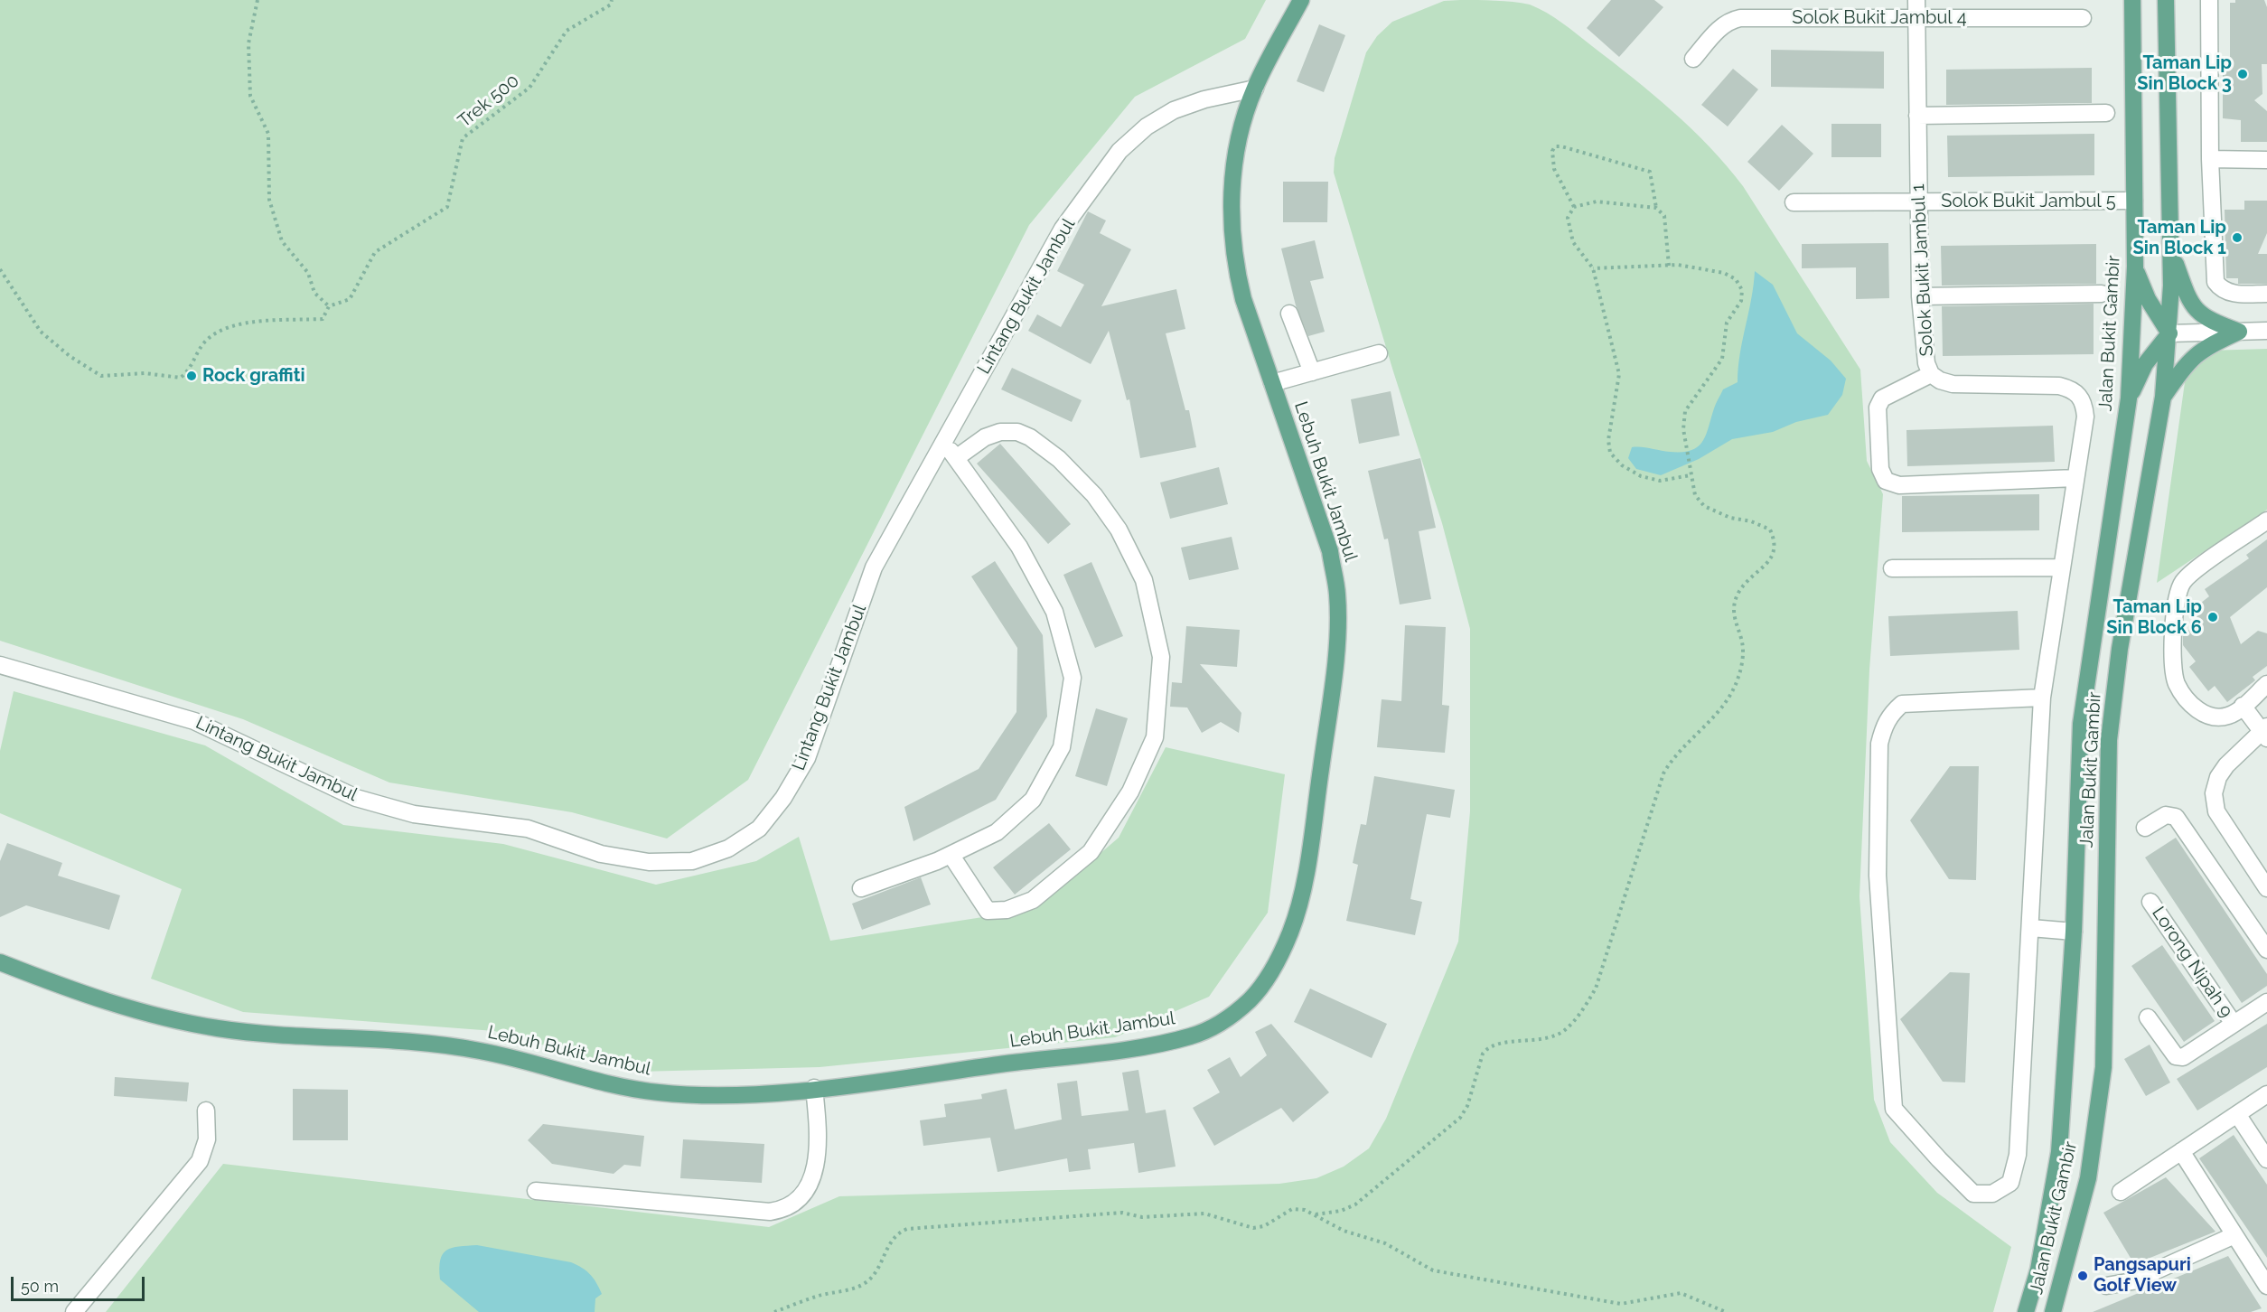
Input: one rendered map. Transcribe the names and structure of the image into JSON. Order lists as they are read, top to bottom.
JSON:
{
  "streets": {
    "main road": ["Jalan Bukit Gambir", "Lebuh Bukit Jambul"],
    "street": [
      "Solok Bukit Jambul 4",
      "Solok Bukit Jambul 5",
      "Solok Bukit Jambul 1",
      "Lintang Bukit Jambul",
      "Lorong Nipah 9"
    ],
    "path": ["Trek 500"]
  },
  "crossings": [
    ["Solok Bukit Jambul 4", "Solok Bukit Jambul 1"],
    ["Solok Bukit Jambul 5", "Solok Bukit Jambul 1"],
    ["Solok Bukit Jambul 5", "Jalan Bukit Gambir"],
    ["Lintang Bukit Jambul", "Lebuh Bukit Jambul"]
  ],
  "places": [
    "Taman Lip Sin Block 3",
    "Taman Lip Sin Block 1",
    "Rock graffiti",
    "Taman Lip Sin Block 6",
    "Pangsapuri Golf View"
  ],
  "scale_bar": "50 m"
}
